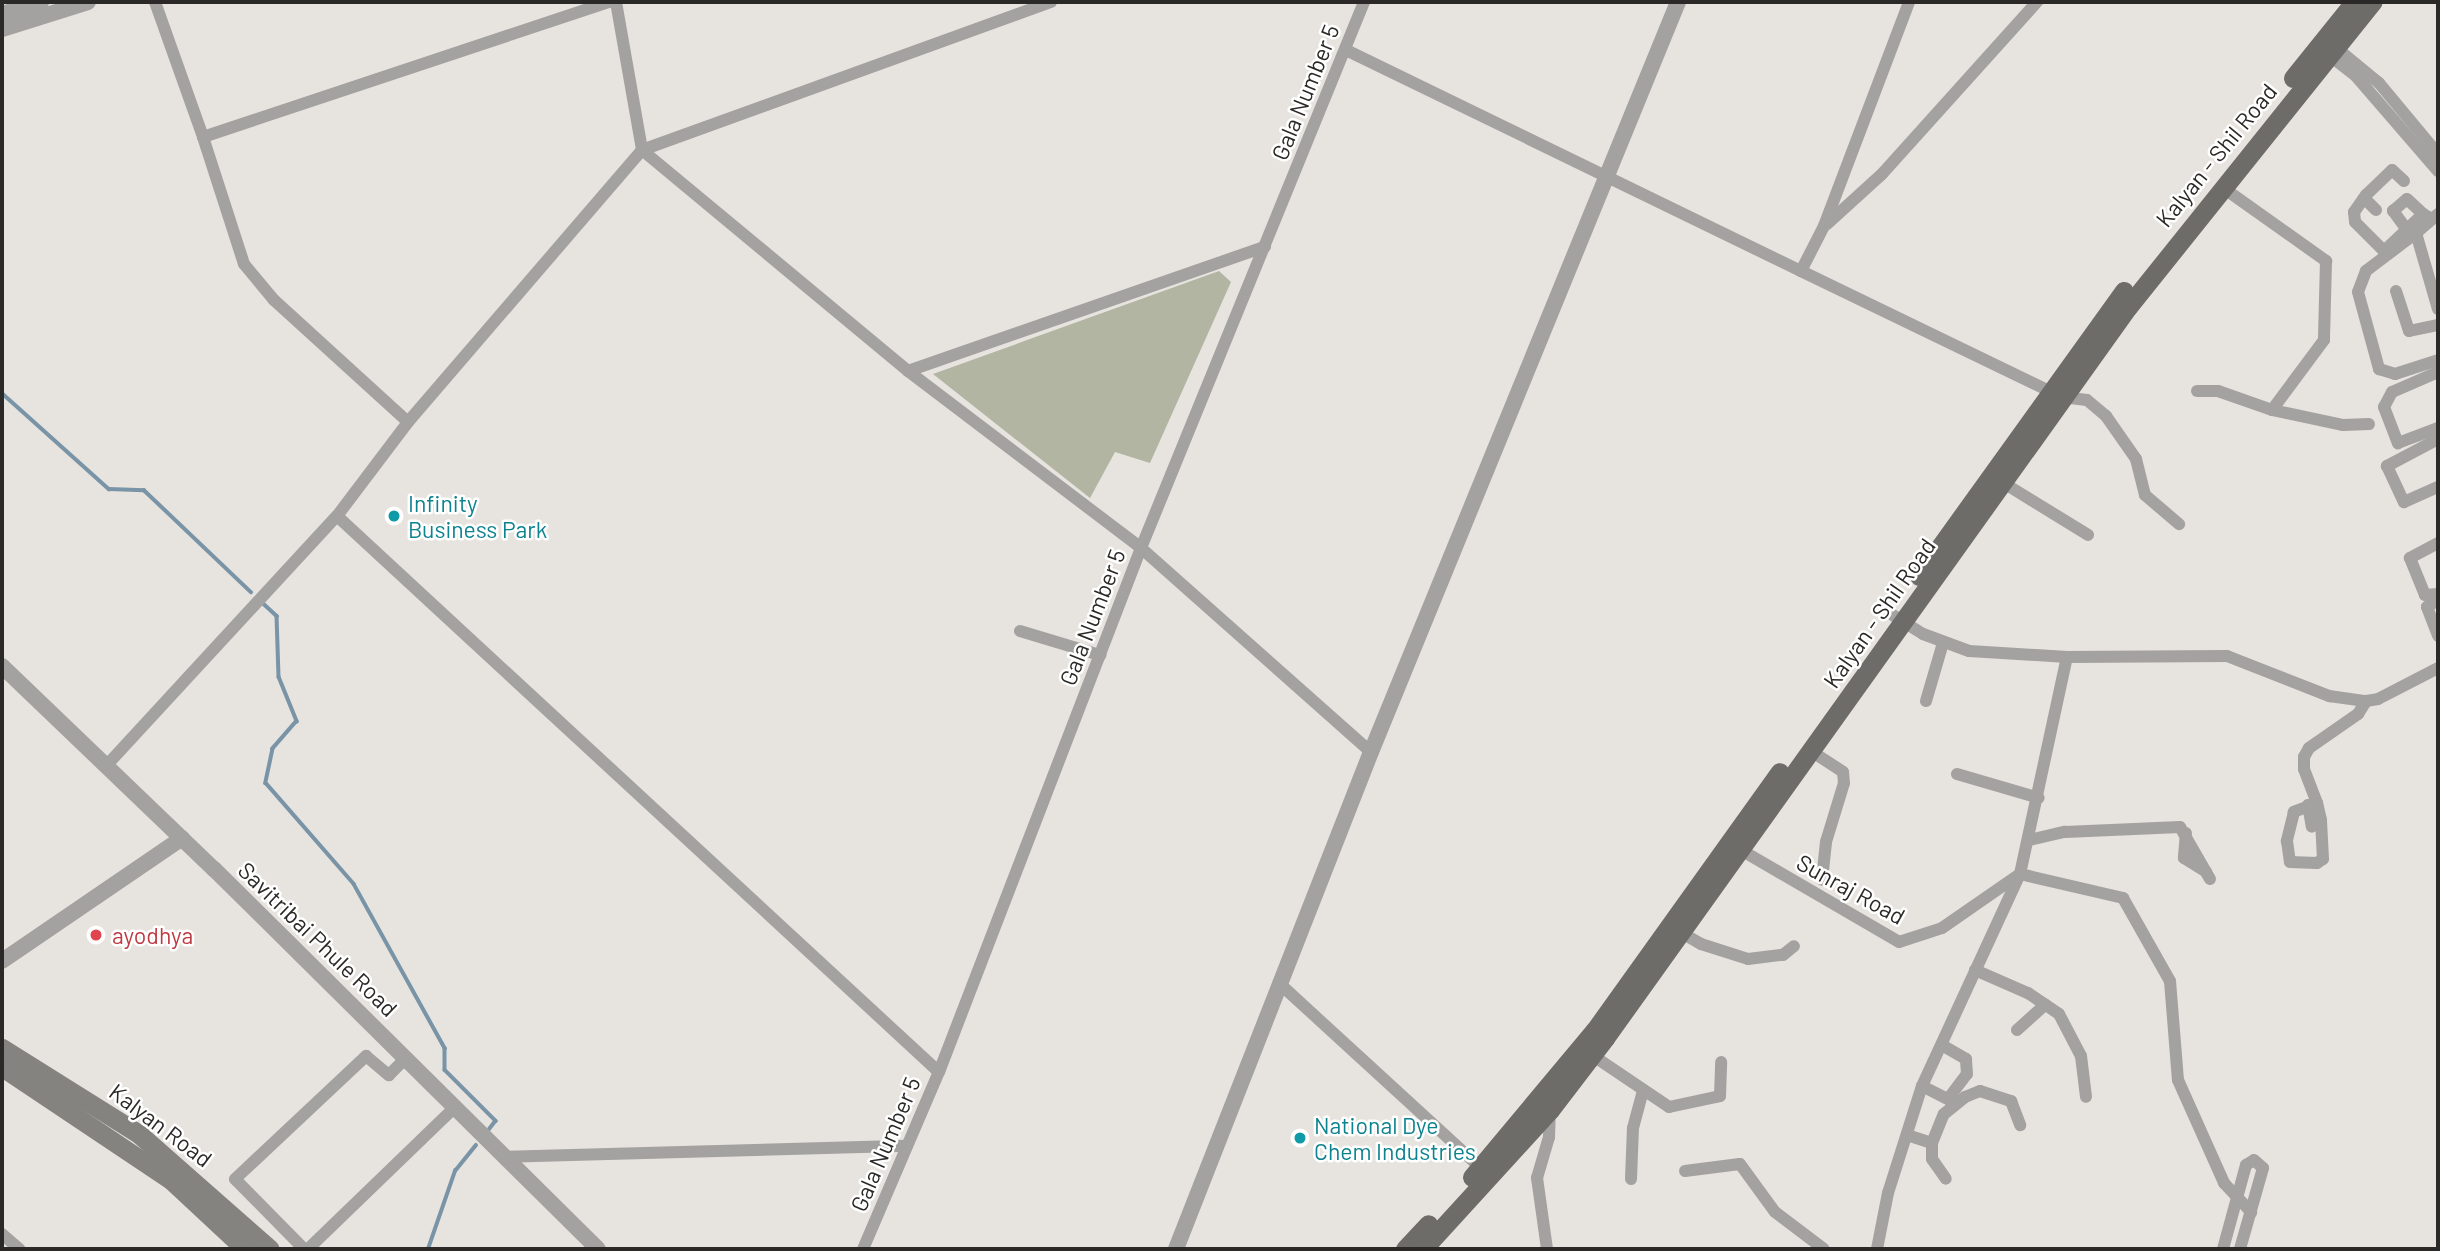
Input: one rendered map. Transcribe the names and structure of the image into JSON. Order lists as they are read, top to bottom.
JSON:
{
  "streets": {
    "main road": ["Kalyan - Shil Road", "Kalyan Road"],
    "street": ["Gala Number 5", "Sunraj Road", "Savitribai Phule Road"]
  },
  "crossings": [
    ["Kalyan - Shil Road", "Sunraj Road"]
  ],
  "places": ["Infinity Business Park", "ayodhya", "National Dye Chem Industries"]
}
